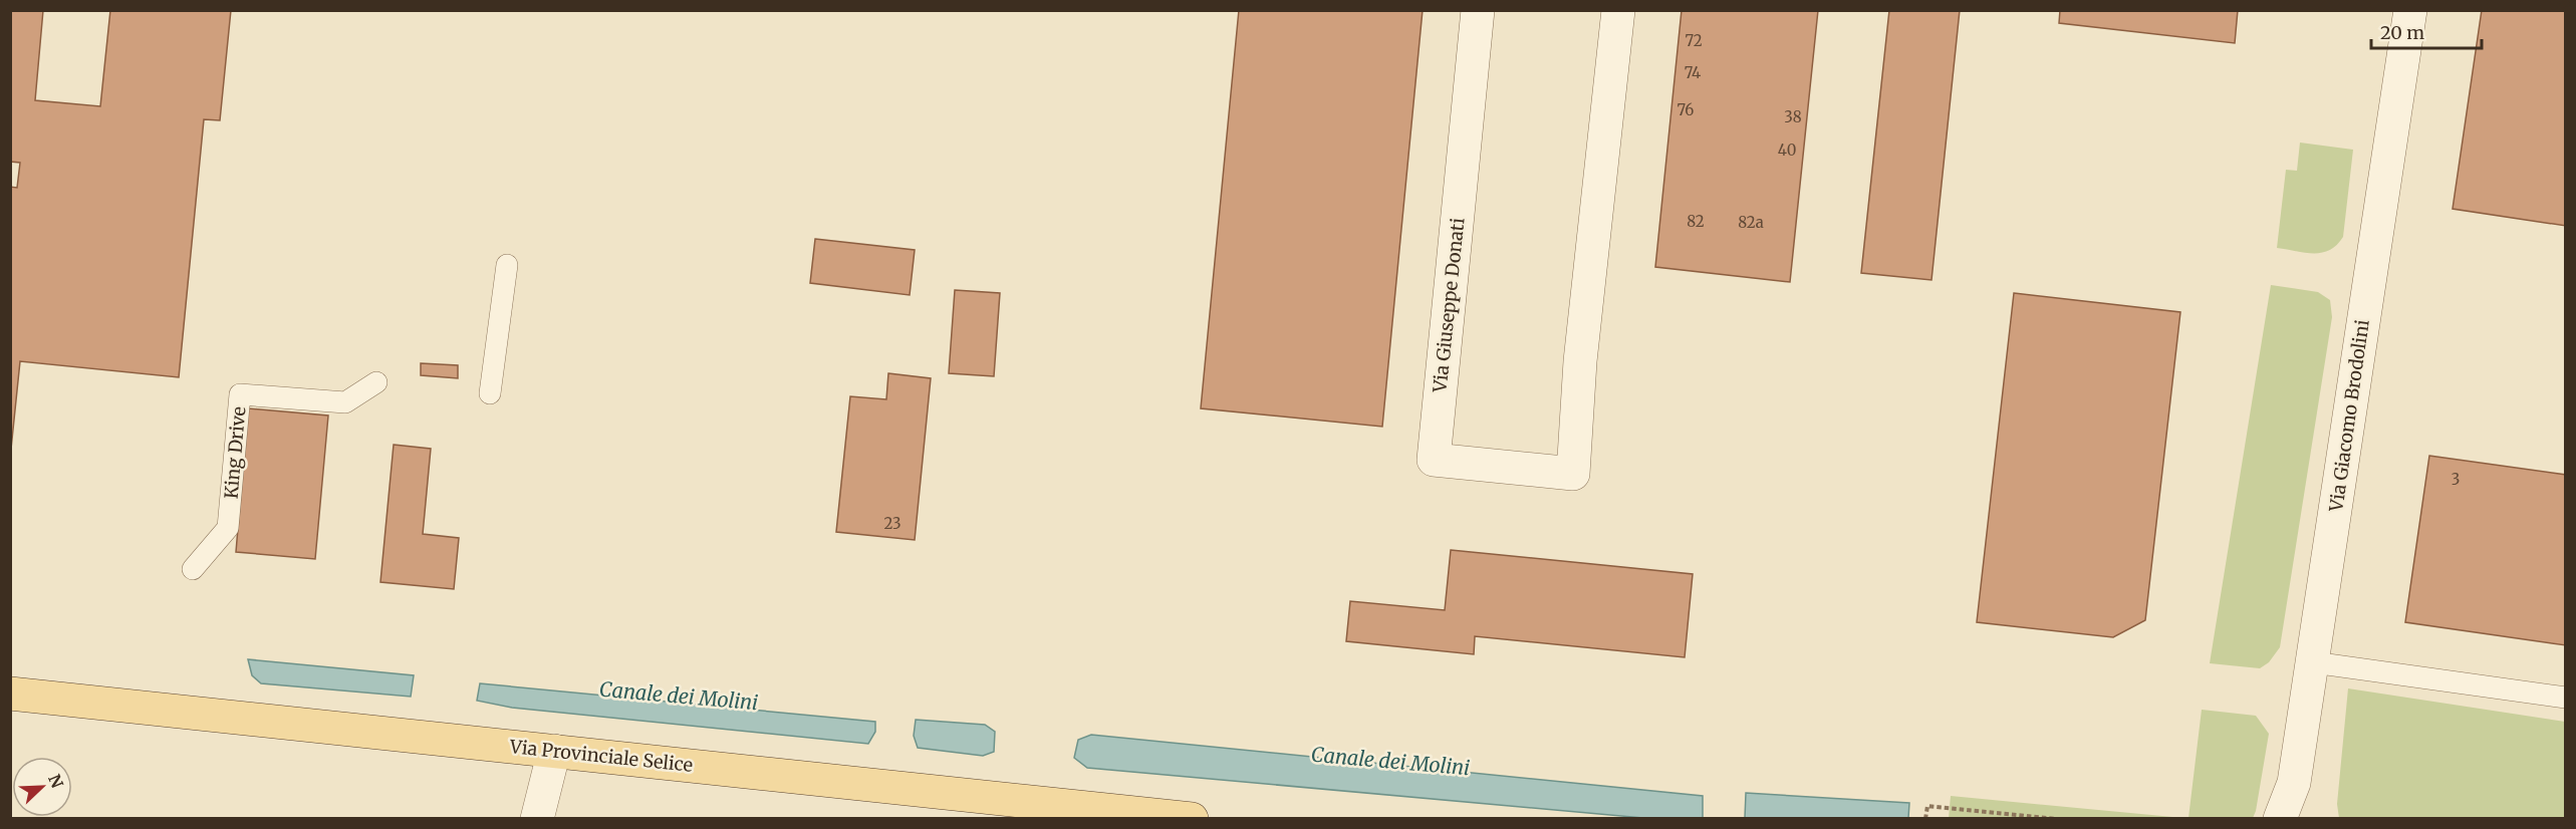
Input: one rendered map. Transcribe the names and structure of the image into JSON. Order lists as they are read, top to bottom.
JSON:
{
  "streets": {
    "main road": ["Via Provinciale Selice"],
    "street": ["Via Giuseppe Donati", "Via Giacomo Brodolini"],
    "lane": ["King Drive"]
  },
  "water": ["Canale dei Molini"],
  "house_numbers": [
    "72",
    "74",
    "76",
    "38",
    "40",
    "82",
    "82a",
    "3",
    "23"
  ],
  "scale_bar": "20 m",
  "north": "top right"
}
